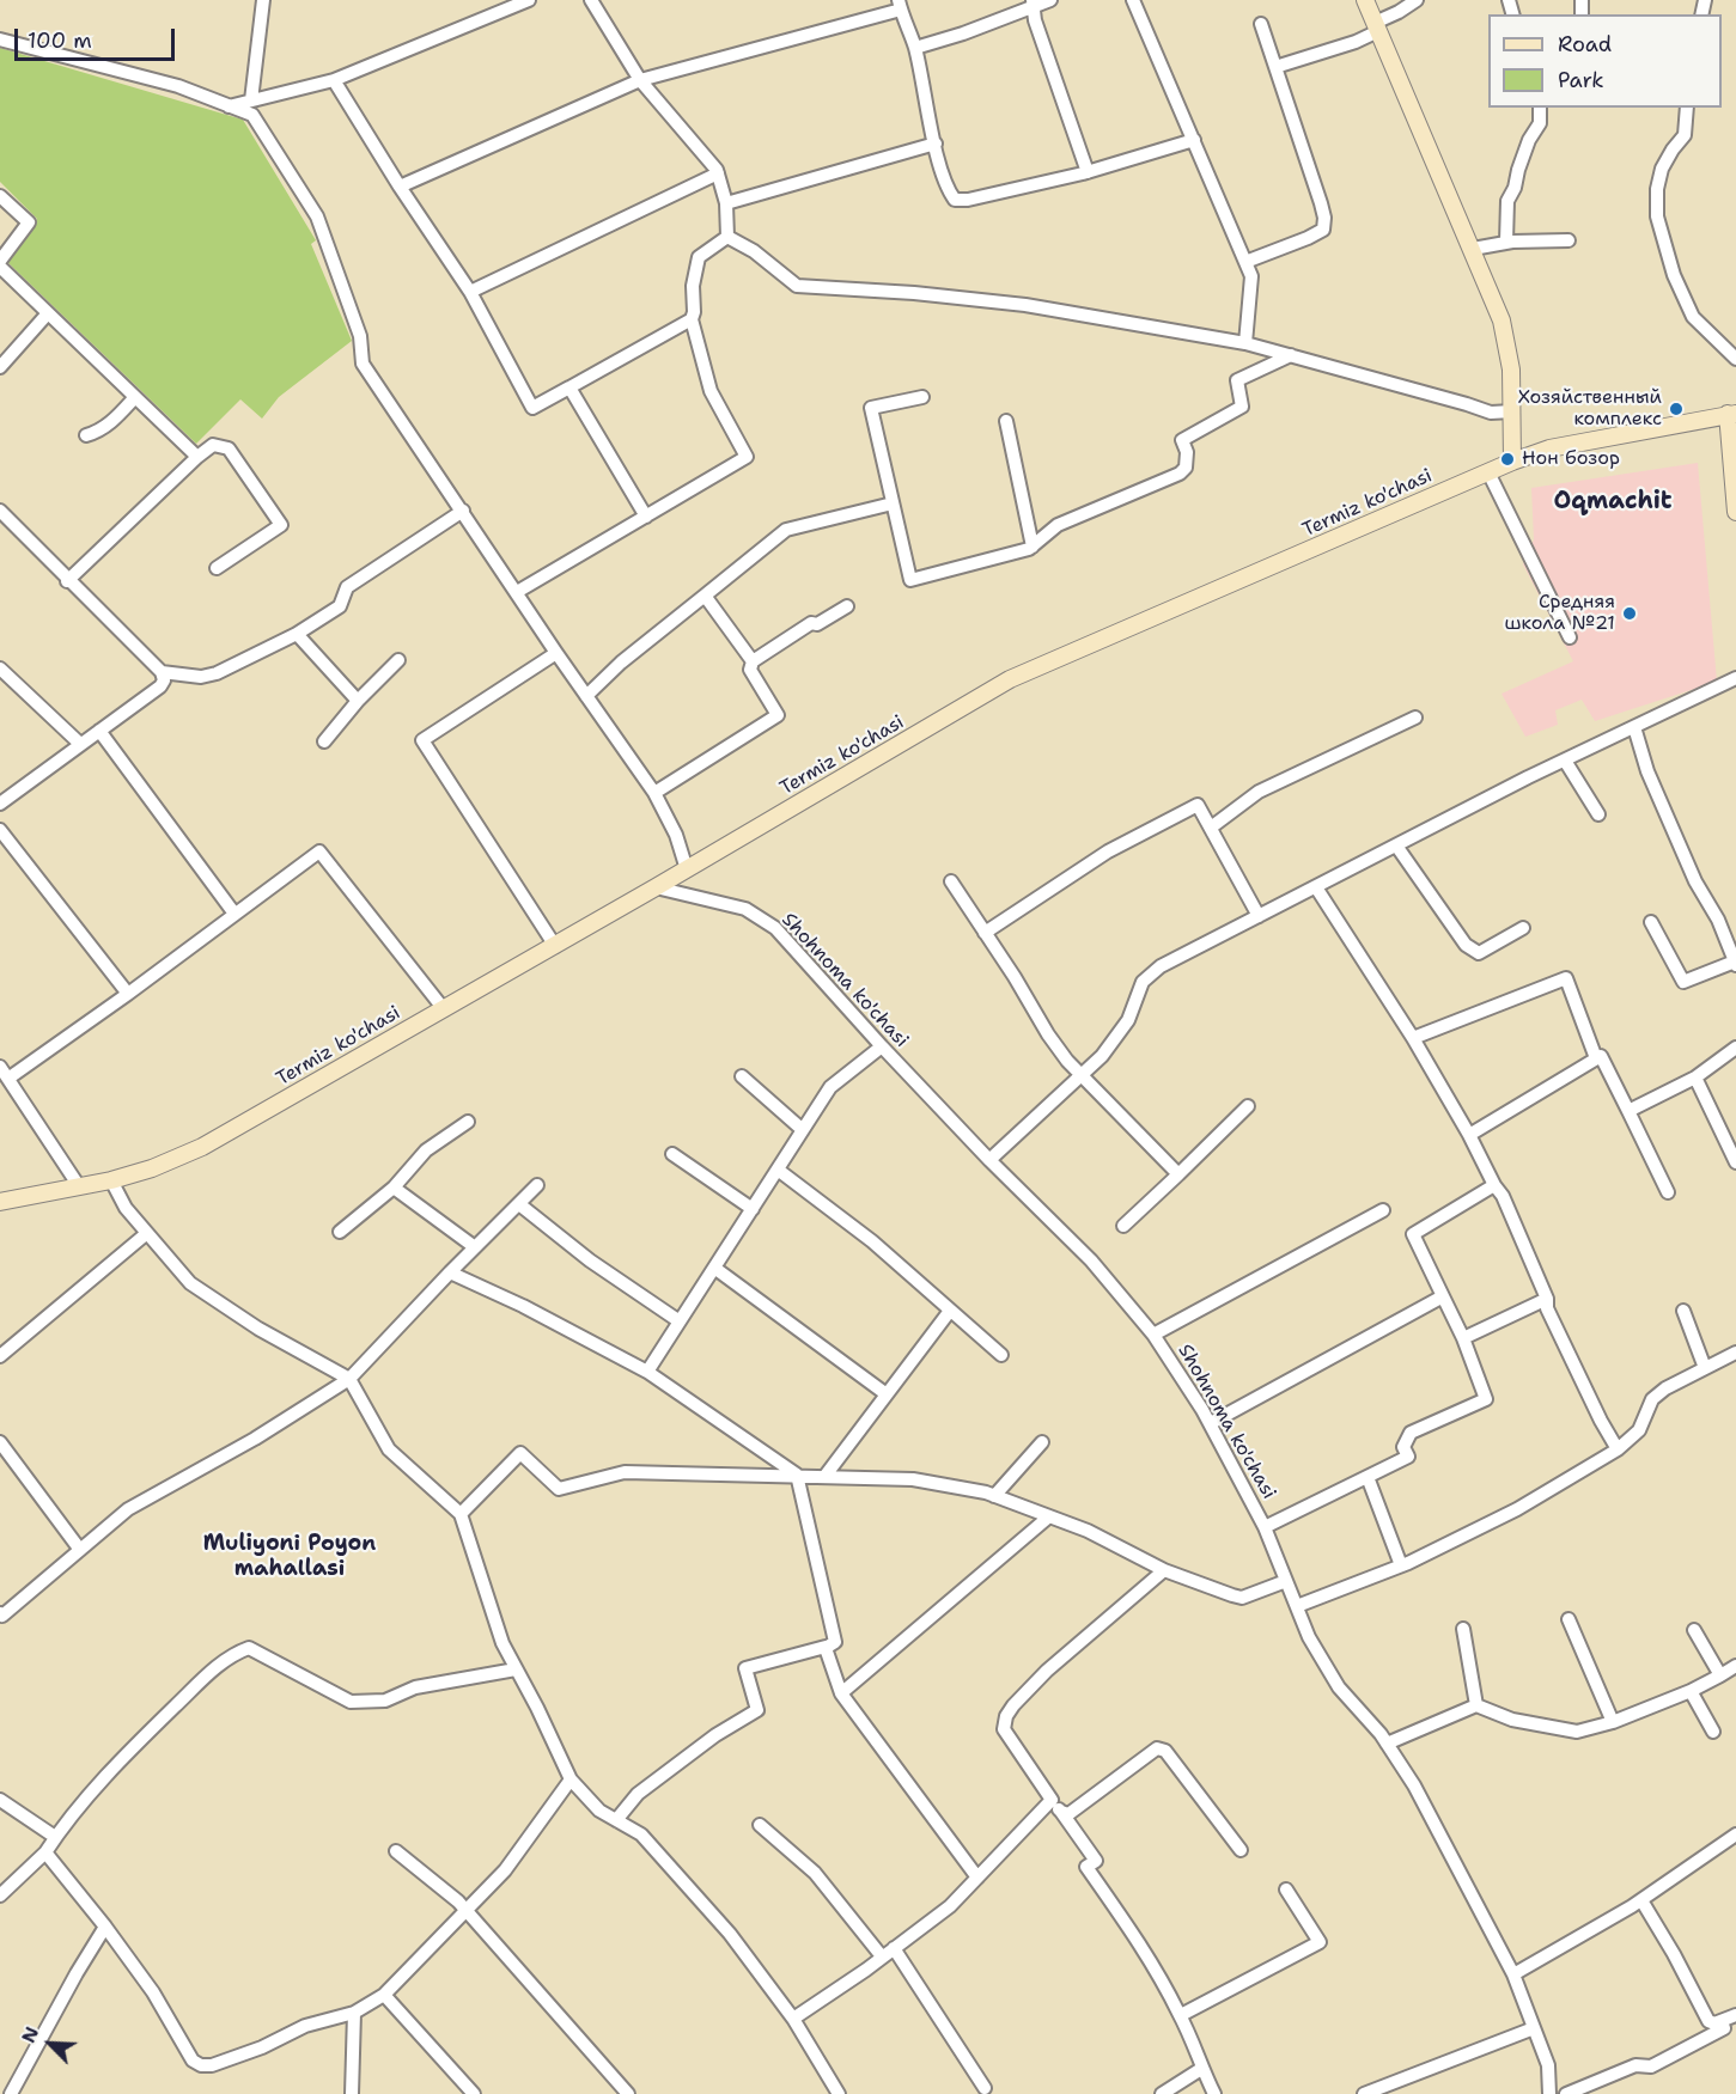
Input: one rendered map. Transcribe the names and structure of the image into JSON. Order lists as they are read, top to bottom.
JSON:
{
  "streets": {
    "main road": ["Termiz ko'chasi"],
    "street": ["Shohnoma ko'chasi"]
  },
  "crossings": [
    ["Termiz ko'chasi", "Shohnoma ko'chasi"]
  ],
  "districts": ["Oqmachit", "Muliyoni Poyon mahallasi"],
  "places": ["Хозяйственный комплекс", "Нон бозор", "Средняя школа №21"],
  "legend": ["Road", "Park"],
  "scale_bar": "100 m",
  "north": "top left"
}
